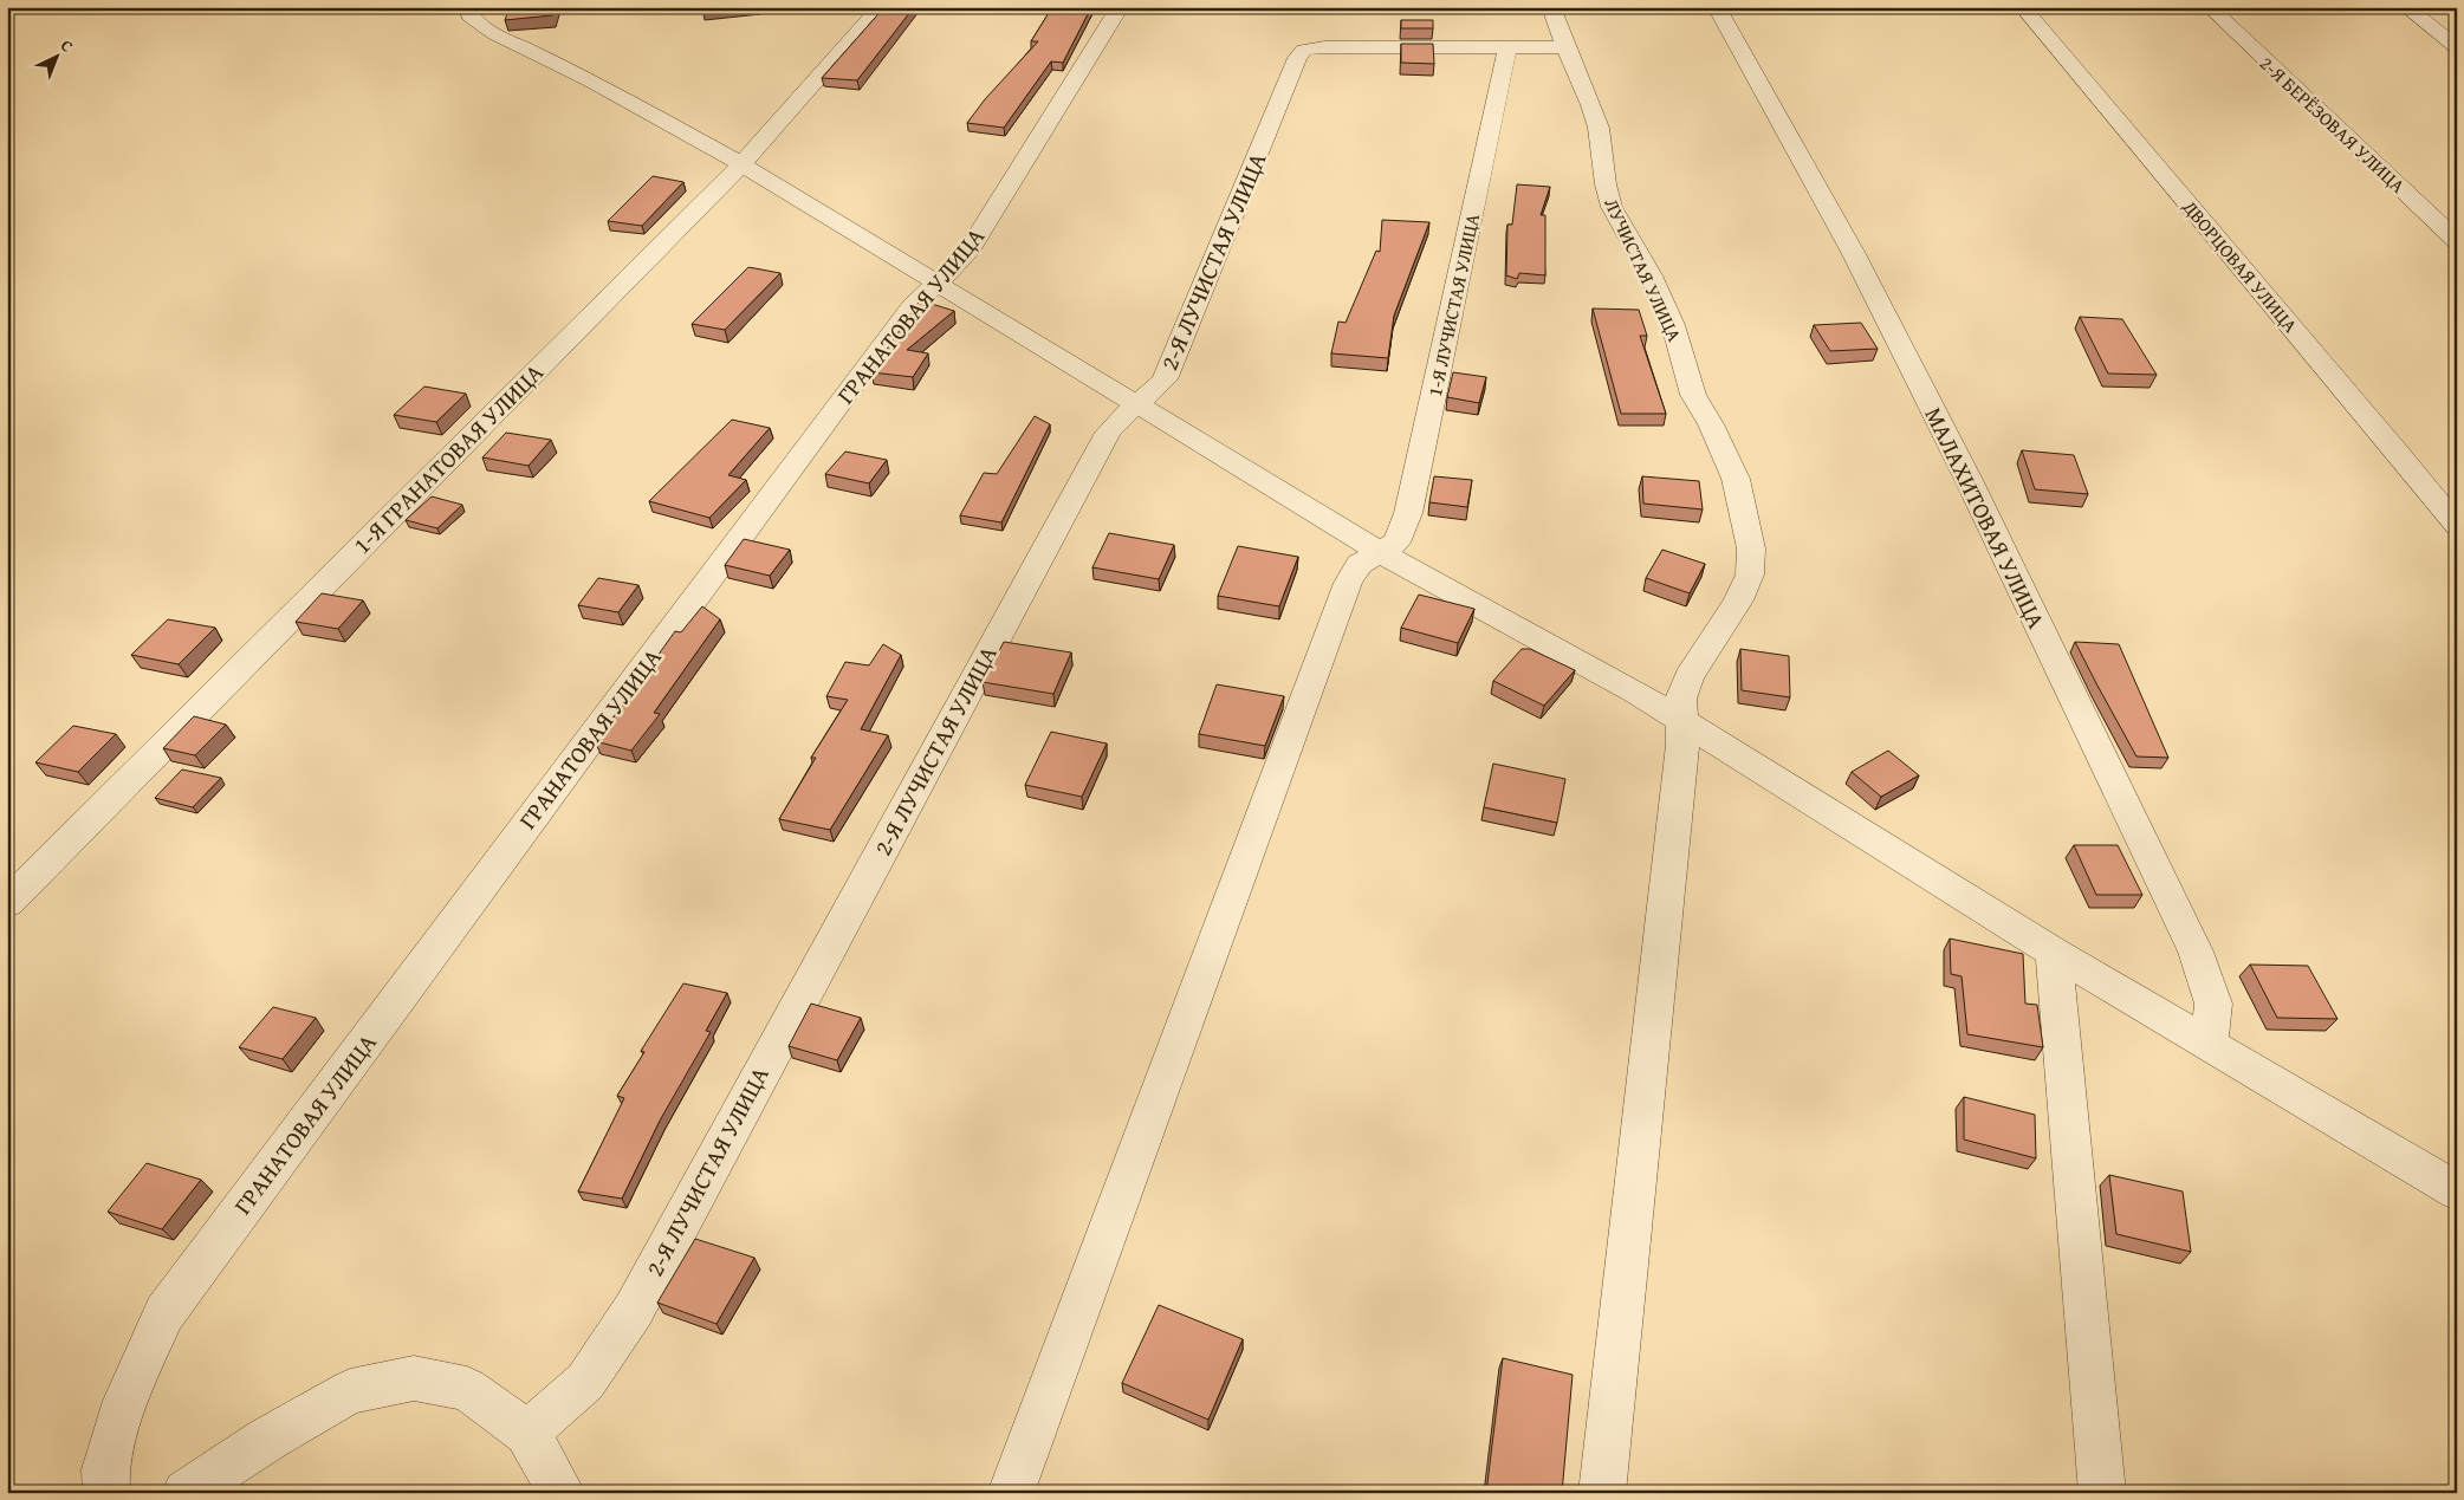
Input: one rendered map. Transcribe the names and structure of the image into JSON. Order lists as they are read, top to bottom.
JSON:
{
  "streets": {
    "street": [
      "2-Я БЕРЁЗОВАЯ УЛИЦА",
      "2-Я ЛУЧИСТАЯ УЛИЦА",
      "ДВОРЦОВАЯ УЛИЦА",
      "ЛУЧИСТАЯ УЛИЦА",
      "1-Я ЛУЧИСТАЯ УЛИЦА",
      "ГРАНАТОВАЯ УЛИЦА",
      "1-Я ГРАНАТОВАЯ УЛИЦА",
      "МАЛАХИТОВАЯ УЛИЦА"
    ]
  },
  "crossings": [
    ["2-Я ЛУЧИСТАЯ УЛИЦА", "1-Я ЛУЧИСТАЯ УЛИЦА"]
  ],
  "north": "top right"
}
